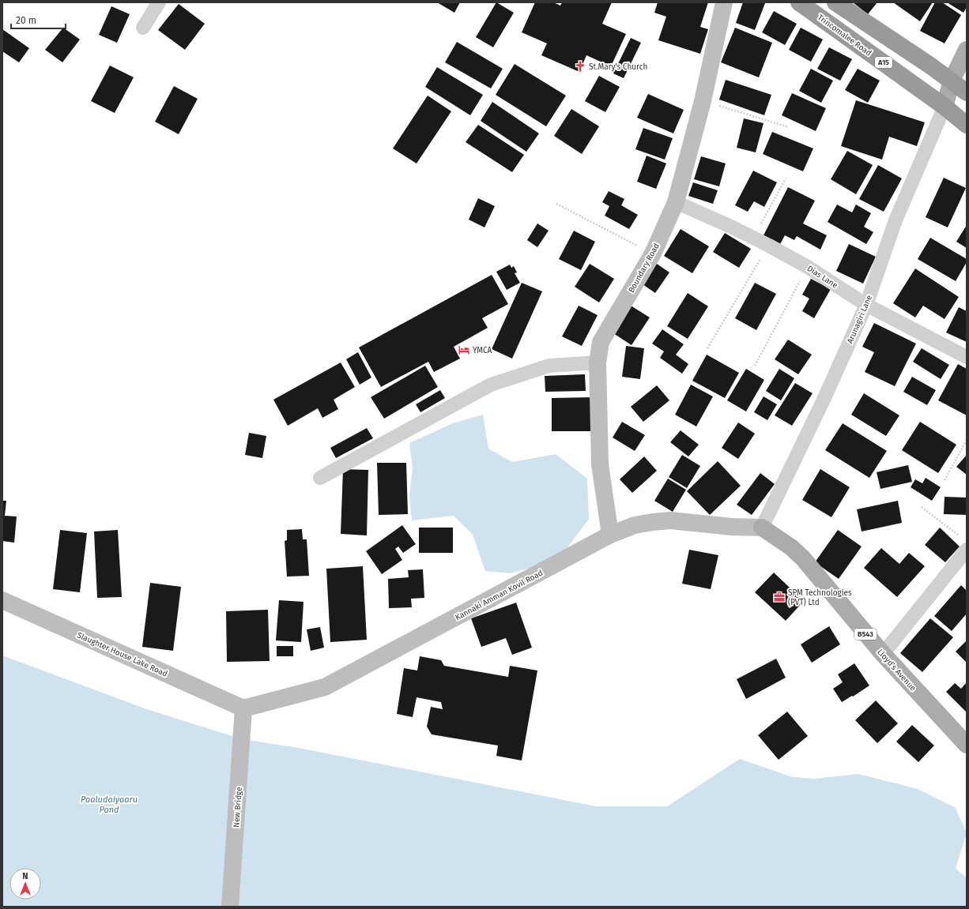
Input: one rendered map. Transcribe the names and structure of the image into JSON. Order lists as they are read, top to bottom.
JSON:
{
  "streets": {
    "highway": ["Trincomalee Road", "A15"],
    "main road": [
      "Boundary Road",
      "Kannaki Amman Kovil Road",
      "B543",
      "Slaughter House Lake Road",
      "Lloyd’s Avenue",
      "New Bridge"
    ],
    "street": ["Dias Lane", "Arunagiri Lane"]
  },
  "crossings": [
    ["Trincomalee Road", "Arunagiri Lane"],
    ["Boundary Road", "Dias Lane"],
    ["Boundary Road", "Kannaki Amman Kovil Road"],
    ["Dias Lane", "Arunagiri Lane"],
    ["Arunagiri Lane", "Kannaki Amman Kovil Road"],
    ["Arunagiri Lane", "Lloyd’s Avenue"],
    ["Kannaki Amman Kovil Road", "Slaughter House Lake Road"],
    ["Kannaki Amman Kovil Road", "Lloyd’s Avenue"],
    ["Kannaki Amman Kovil Road", "New Bridge"],
    ["Slaughter House Lake Road", "New Bridge"]
  ],
  "water": ["Paaludaiyaaru Pond"],
  "places": {
    "church": ["St.Mary's Church"],
    "hotel": ["YMCA"],
    "office": ["SPM Technologies (PVT) Ltd"]
  },
  "scale_bar": "20 m",
  "north": "top"
}
